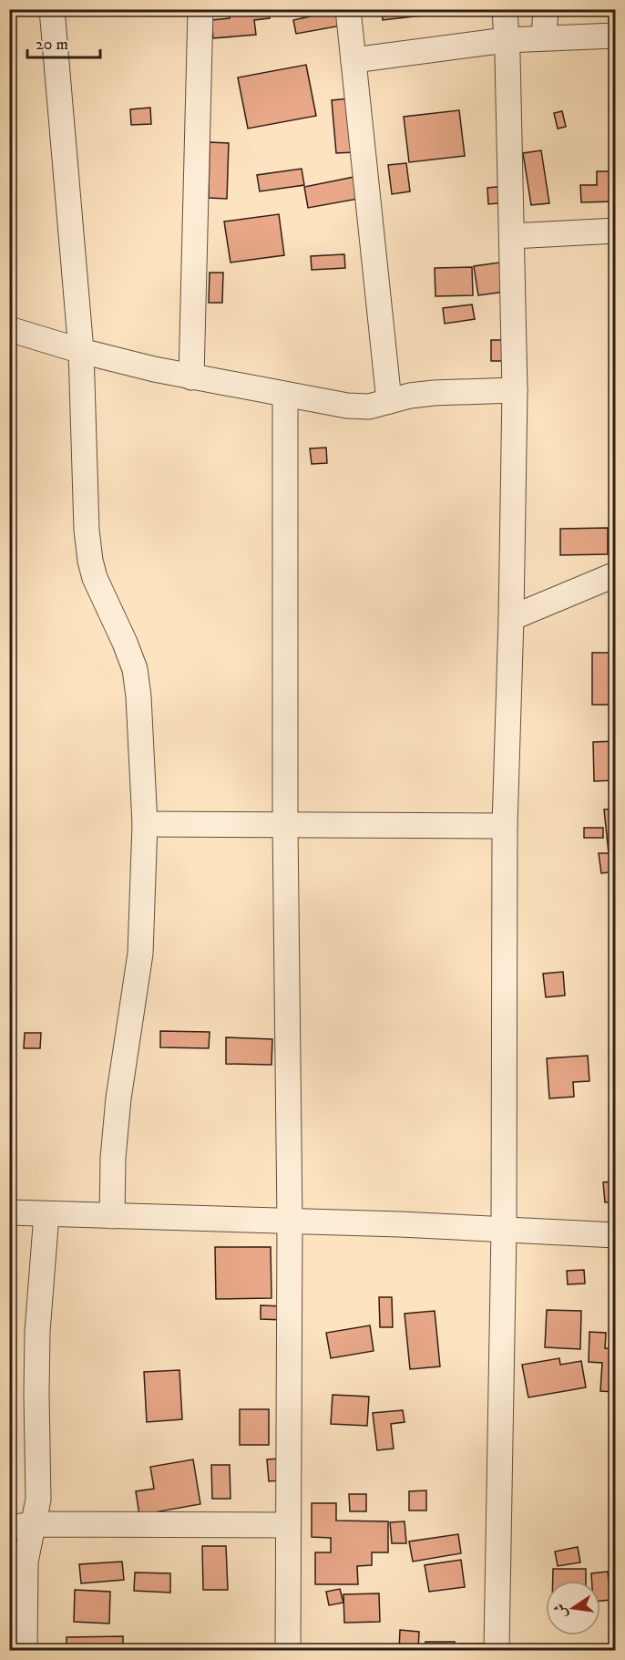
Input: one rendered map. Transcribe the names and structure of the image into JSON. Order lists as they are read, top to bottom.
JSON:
{
  "scale_bar": "20 m",
  "north": "left"
}
